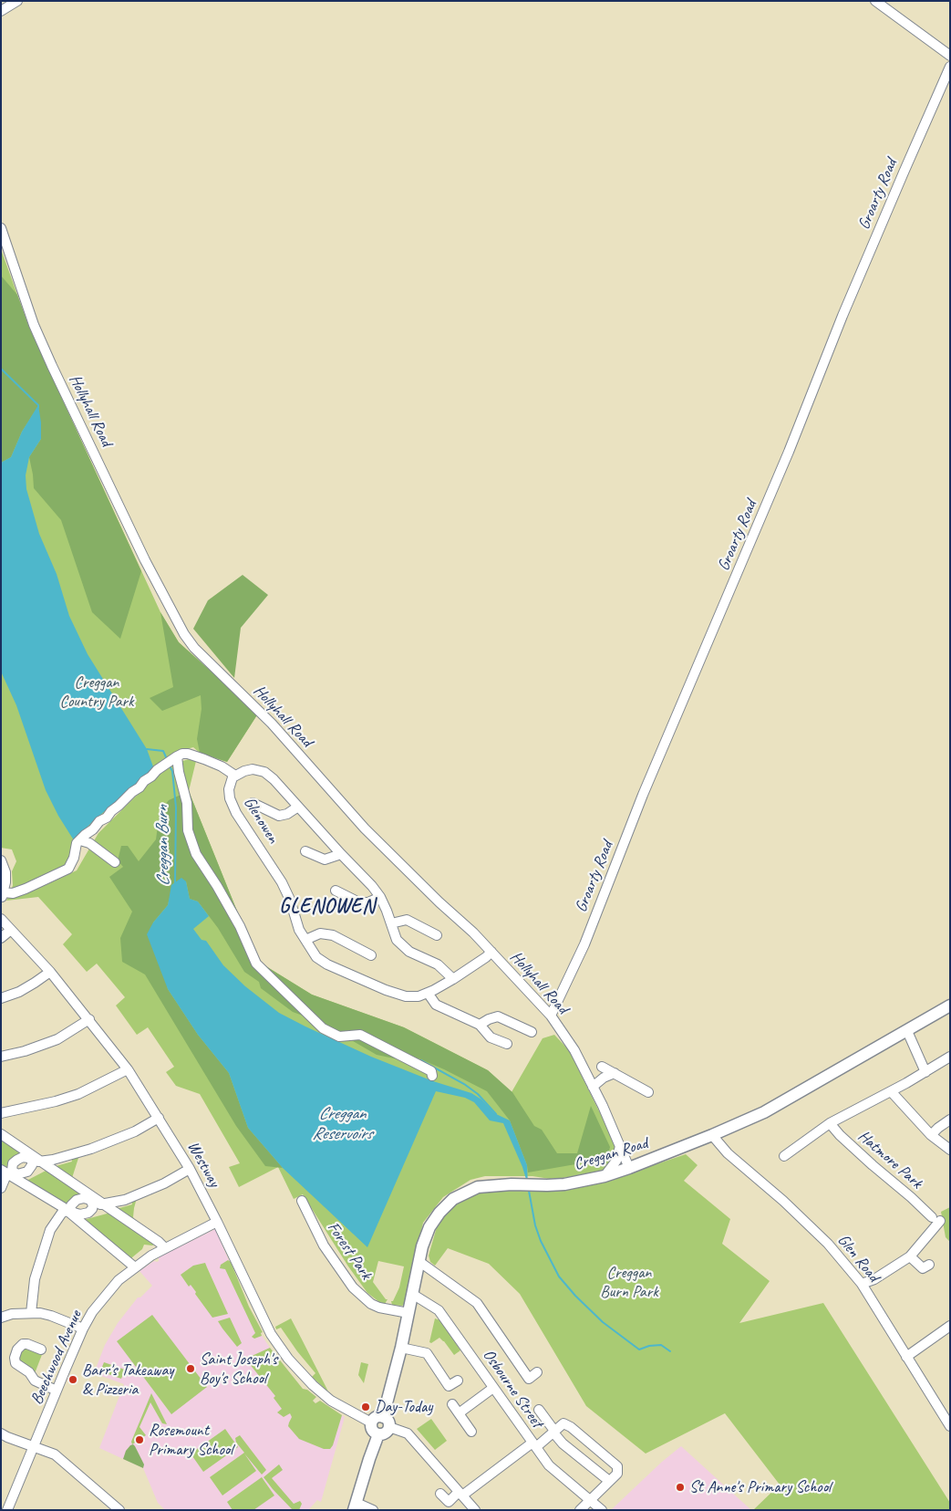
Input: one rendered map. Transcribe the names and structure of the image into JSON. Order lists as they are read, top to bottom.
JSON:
{
  "streets": {
    "main road": ["Creggan Road"],
    "street": [
      "Groarty Road",
      "Hollyhall Road",
      "Glenowen",
      "Hatmore Park",
      "Westway",
      "Forest Park",
      "Glen Road",
      "Beechwood Avenue",
      "Osbourne Street"
    ]
  },
  "crossings": [
    ["Groarty Road", "Hollyhall Road"],
    ["Hollyhall Road", "Glenowen"],
    ["Hollyhall Road", "Creggan Road"],
    ["Creggan Road", "Westway"],
    ["Creggan Road", "Forest Park"],
    ["Creggan Road", "Glen Road"],
    ["Creggan Road", "Osbourne Street"],
    ["Westway", "Beechwood Avenue"]
  ],
  "districts": ["GLENOWEN"],
  "water": ["Creggan Burn", "Creggan Reservoirs"],
  "parks": ["Creggan Country Park", "Creggan Burn Park"],
  "places": [
    "Saint Joseph's Boy's School",
    "Barr's Takeaway & Pizzeria",
    "Day-Today",
    "Rosemount Primary School",
    "St Anne's Primary School"
  ]
}
